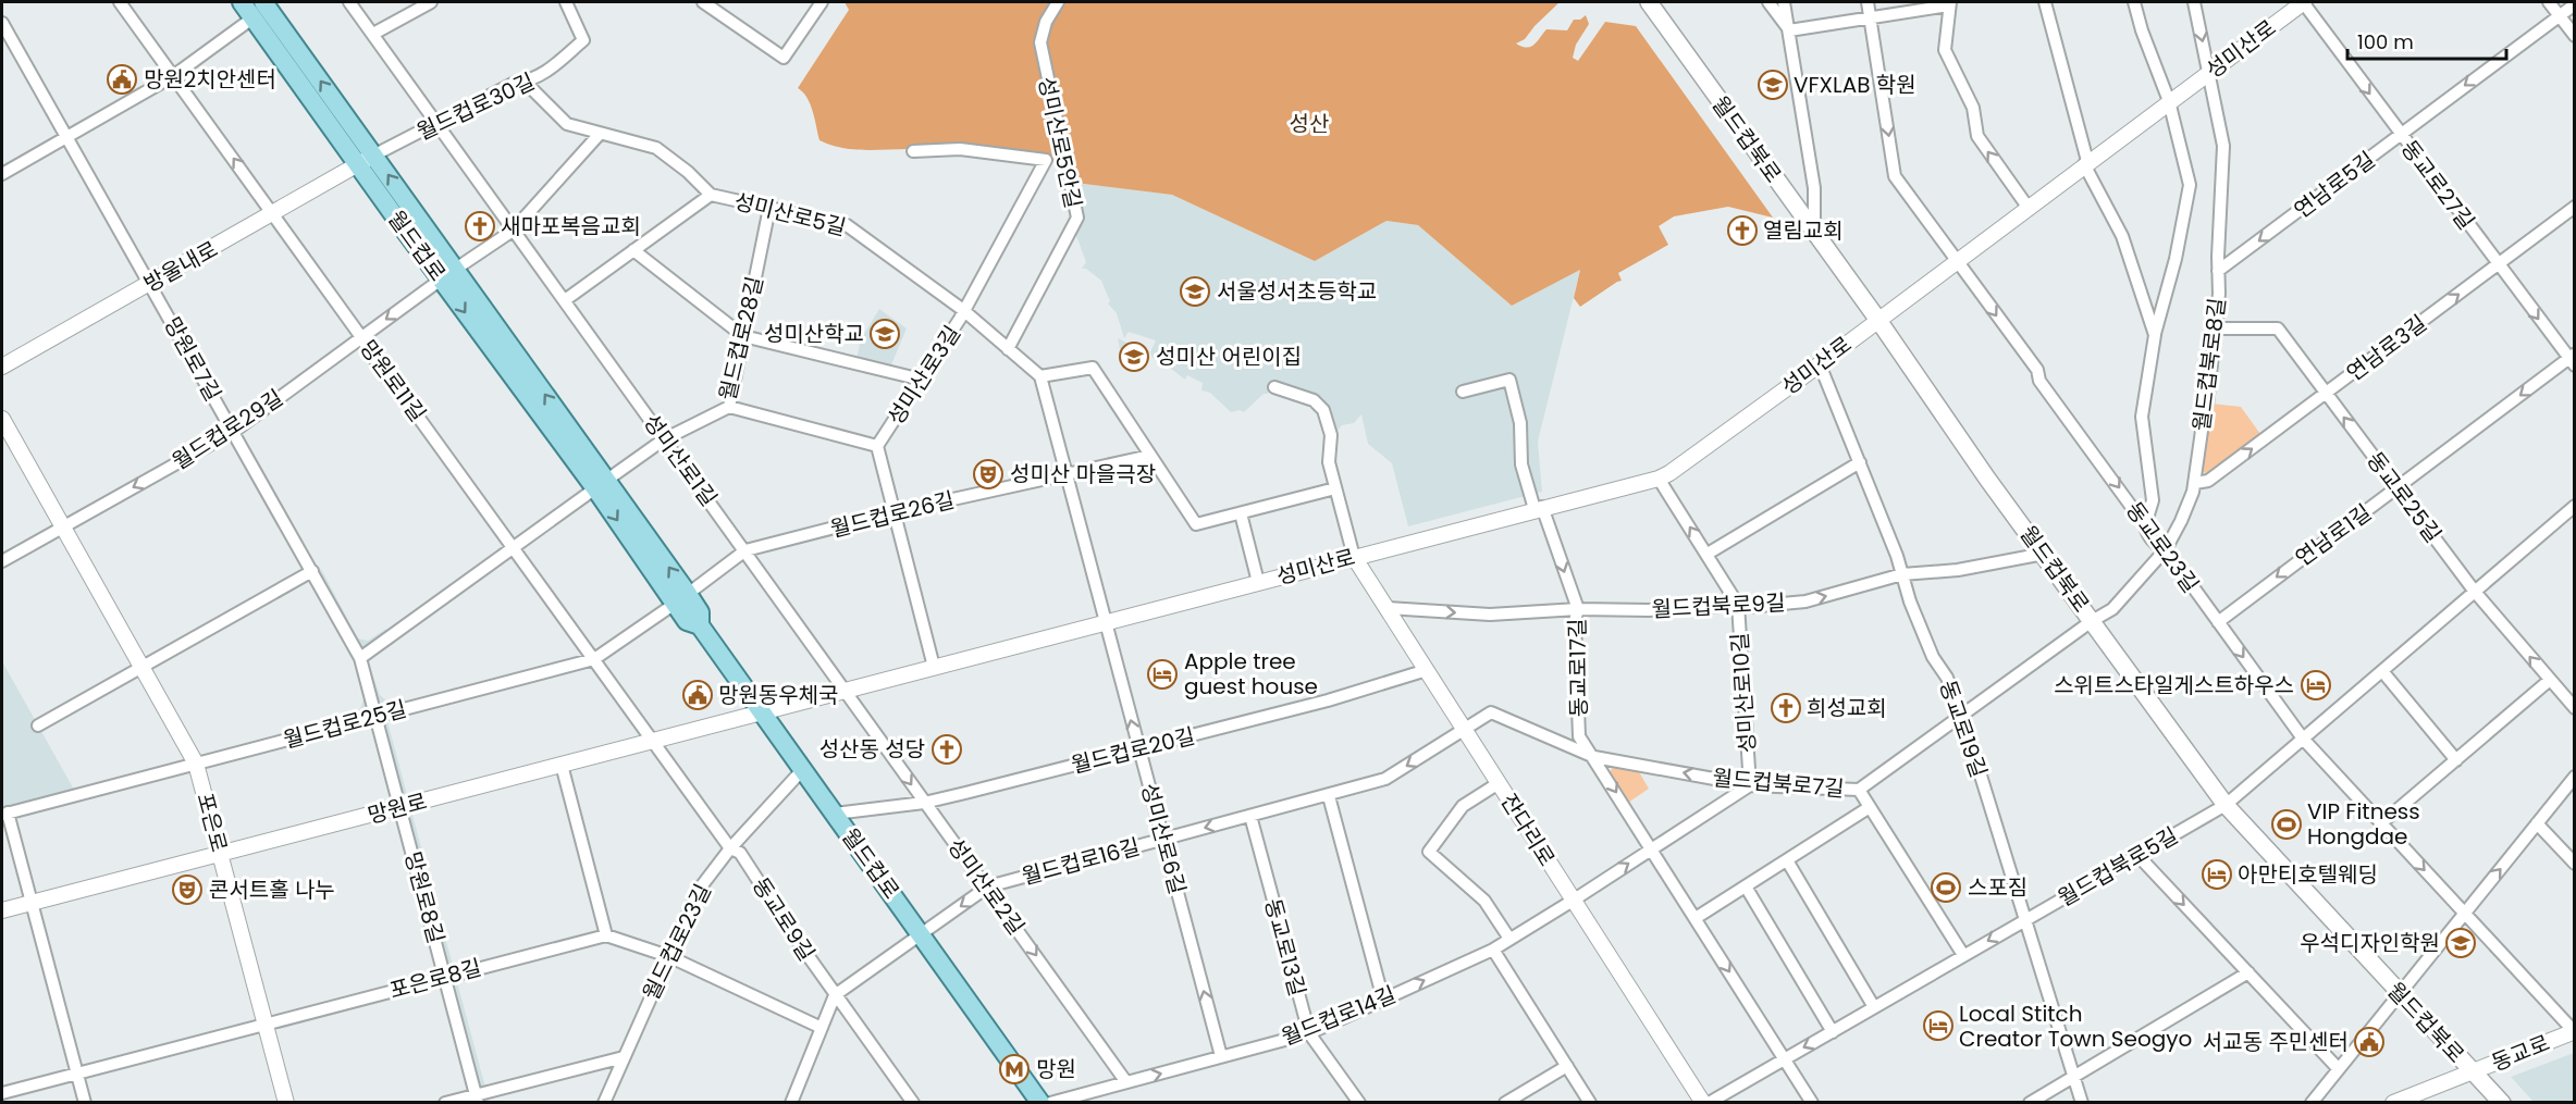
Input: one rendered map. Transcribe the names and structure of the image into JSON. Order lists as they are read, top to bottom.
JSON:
{
  "streets": {
    "main road": ["월드컵북로", "월드컵로"],
    "street": [
      "성미산로",
      "월드컵로30길",
      "성미산로5안길",
      "연남로5길",
      "동교로27길",
      "성미산로5길",
      "방울내로",
      "월드컵로28길",
      "연남로3길",
      "망원로7길",
      "월드컵북로8길",
      "성미산로3길",
      "망원로11길",
      "월드컵로29길",
      "성미산로1길",
      "동교로25길",
      "월드컵로26길",
      "연남로1길",
      "동교로23길",
      "월드컵북로9길",
      "동교로17길",
      "성미산로10길",
      "월드컵로25길",
      "동교로19길",
      "월드컵로20길",
      "월드컵북로7길",
      "망원로",
      "포은로",
      "잔다리로",
      "성미산로6길",
      "월드컵로16길",
      "월드컵북로5길",
      "성미산로2길",
      "망원로8길",
      "동교로9길",
      "월드컵로23길",
      "동교로13길",
      "포은로8길",
      "월드컵로14길",
      "동교로"
    ]
  },
  "crossings": [
    ["성미산로", "월드컵북로"],
    ["성미산로", "동교로27길"],
    ["성미산로", "월드컵로"],
    ["성미산로", "월드컵북로8길"],
    ["성미산로", "성미산로3길"],
    ["성미산로", "성미산로1길"],
    ["성미산로", "동교로23길"],
    ["성미산로", "동교로17길"],
    ["성미산로", "성미산로10길"],
    ["성미산로", "동교로19길"],
    ["성미산로", "망원로"],
    ["성미산로", "잔다리로"],
    ["성미산로", "성미산로6길"],
    ["성미산로", "성미산로2길"],
    ["월드컵로30길", "월드컵로"],
    ["월드컵로30길", "방울내로"],
    ["월드컵로30길", "성미산로1길"],
    ["월드컵북로", "월드컵북로8길"],
    ["월드컵북로", "월드컵북로9길"],
    ["월드컵북로", "월드컵북로7길"],
    ["월드컵북로", "월드컵북로5길"],
    ["월드컵북로", "동교로"],
    ["성미산로5안길", "성미산로5길"],
    ["연남로5길", "동교로27길"],
    ["연남로5길", "월드컵북로8길"],
    ["동교로27길", "연남로3길"],
    ["동교로27길", "연남로1길"],
    ["성미산로5길", "월드컵로28길"],
    ["성미산로5길", "성미산로3길"],
    ["성미산로5길", "성미산로1길"],
    ["월드컵로", "방울내로"],
    ["월드컵로", "월드컵로28길"],
    ["월드컵로", "월드컵로29길"],
    ["월드컵로", "성미산로1길"],
    ["월드컵로", "월드컵로26길"],
    ["월드컵로", "월드컵로25길"],
    ["월드컵로", "월드컵로20길"],
    ["월드컵로", "망원로"],
    ["월드컵로", "월드컵로16길"],
    ["월드컵로", "월드컵로23길"],
    ["방울내로", "망원로7길"],
    ["방울내로", "망원로11길"],
    ["월드컵로28길", "성미산로1길"],
    ["연남로3길", "월드컵북로8길"],
    ["연남로3길", "동교로25길"],
    ["망원로7길", "월드컵로29길"],
    ["망원로7길", "월드컵로25길"],
    ["망원로7길", "망원로"],
    ["망원로7길", "망원로8길"],
    ["월드컵북로8길", "동교로25길"],
    ["월드컵북로8길", "동교로23길"],
    ["월드컵북로8길", "월드컵북로7길"],
    ["성미산로3길", "월드컵로26길"],
    ["망원로11길", "월드컵로29길"],
    ["망원로11길", "월드컵로25길"],
    ["망원로11길", "망원로"],
    ["망원로11길", "동교로9길"],
    ["월드컵로29길", "포은로"],
    ["성미산로1길", "월드컵로26길"],
    ["성미산로1길", "성미산로2길"],
    ["동교로25길", "연남로1길"],
    ["동교로25길", "월드컵북로5길"],
    ["월드컵로26길", "월드컵로25길"],
    ["연남로1길", "동교로23길"],
    ["동교로23길", "월드컵북로5길"],
    ["동교로23길", "동교로"],
    ["월드컵북로9길", "동교로17길"],
    ["월드컵북로9길", "성미산로10길"],
    ["월드컵북로9길", "동교로19길"],
    ["월드컵북로9길", "잔다리로"],
    ["동교로17길", "월드컵북로7길"],
    ["동교로17길", "월드컵북로5길"],
    ["성미산로10길", "월드컵북로7길"],
    ["월드컵로25길", "포은로"],
    ["동교로19길", "월드컵북로7길"],
    ["동교로19길", "월드컵북로5길"],
    ["월드컵로20길", "잔다리로"],
    ["월드컵로20길", "성미산로6길"],
    ["월드컵로20길", "성미산로2길"],
    ["월드컵북로7길", "잔다리로"],
    ["월드컵북로7길", "월드컵로16길"],
    ["망원로", "포은로"],
    ["망원로", "망원로8길"],
    ["망원로", "동교로9길"],
    ["포은로", "포은로8길"],
    ["잔다리로", "월드컵로16길"],
    ["잔다리로", "월드컵로14길"],
    ["성미산로6길", "월드컵로16길"],
    ["성미산로6길", "월드컵로14길"],
    ["월드컵로16길", "성미산로2길"],
    ["월드컵로16길", "동교로9길"],
    ["월드컵로16길", "동교로13길"],
    ["성미산로2길", "월드컵로14길"],
    ["망원로8길", "포은로8길"],
    ["동교로9길", "월드컵로23길"],
    ["동교로13길", "월드컵로14길"]
  ],
  "one_way": [
    "연남로5길",
    "동교로27길",
    "연남로3길",
    "월드컵로29길",
    "동교로25길",
    "연남로1길",
    "월드컵북로9길",
    "성미산로6길",
    "월드컵로16길",
    "성미산로2길",
    "월드컵로14길"
  ],
  "parks": ["성산"],
  "places": {
    "public building": ["망원2치안센터", "망원동우체국", "서교동 주민센터"],
    "school or university": [
      "VFXLAB 학원",
      "서울성서초등학교",
      "성미산학교",
      "성미산 어린이집",
      "우석디자인학원"
    ],
    "church": [
      "새마포복음교회",
      "열림교회",
      "희성교회",
      "성산동 성당"
    ],
    "theatre": ["성미산 마을극장", "콘서트홀 나누"],
    "hotel": [
      "Apple tree guest house",
      "스위트스타일게스트하우스",
      "아만티호텔웨딩",
      "Local Stitch Creator Town Seogyo"
    ],
    "sports": ["VIP Fitness Hongdae", "스포짐"],
    "metro station": ["망원"]
  },
  "scale_bar": "100 m"
}
